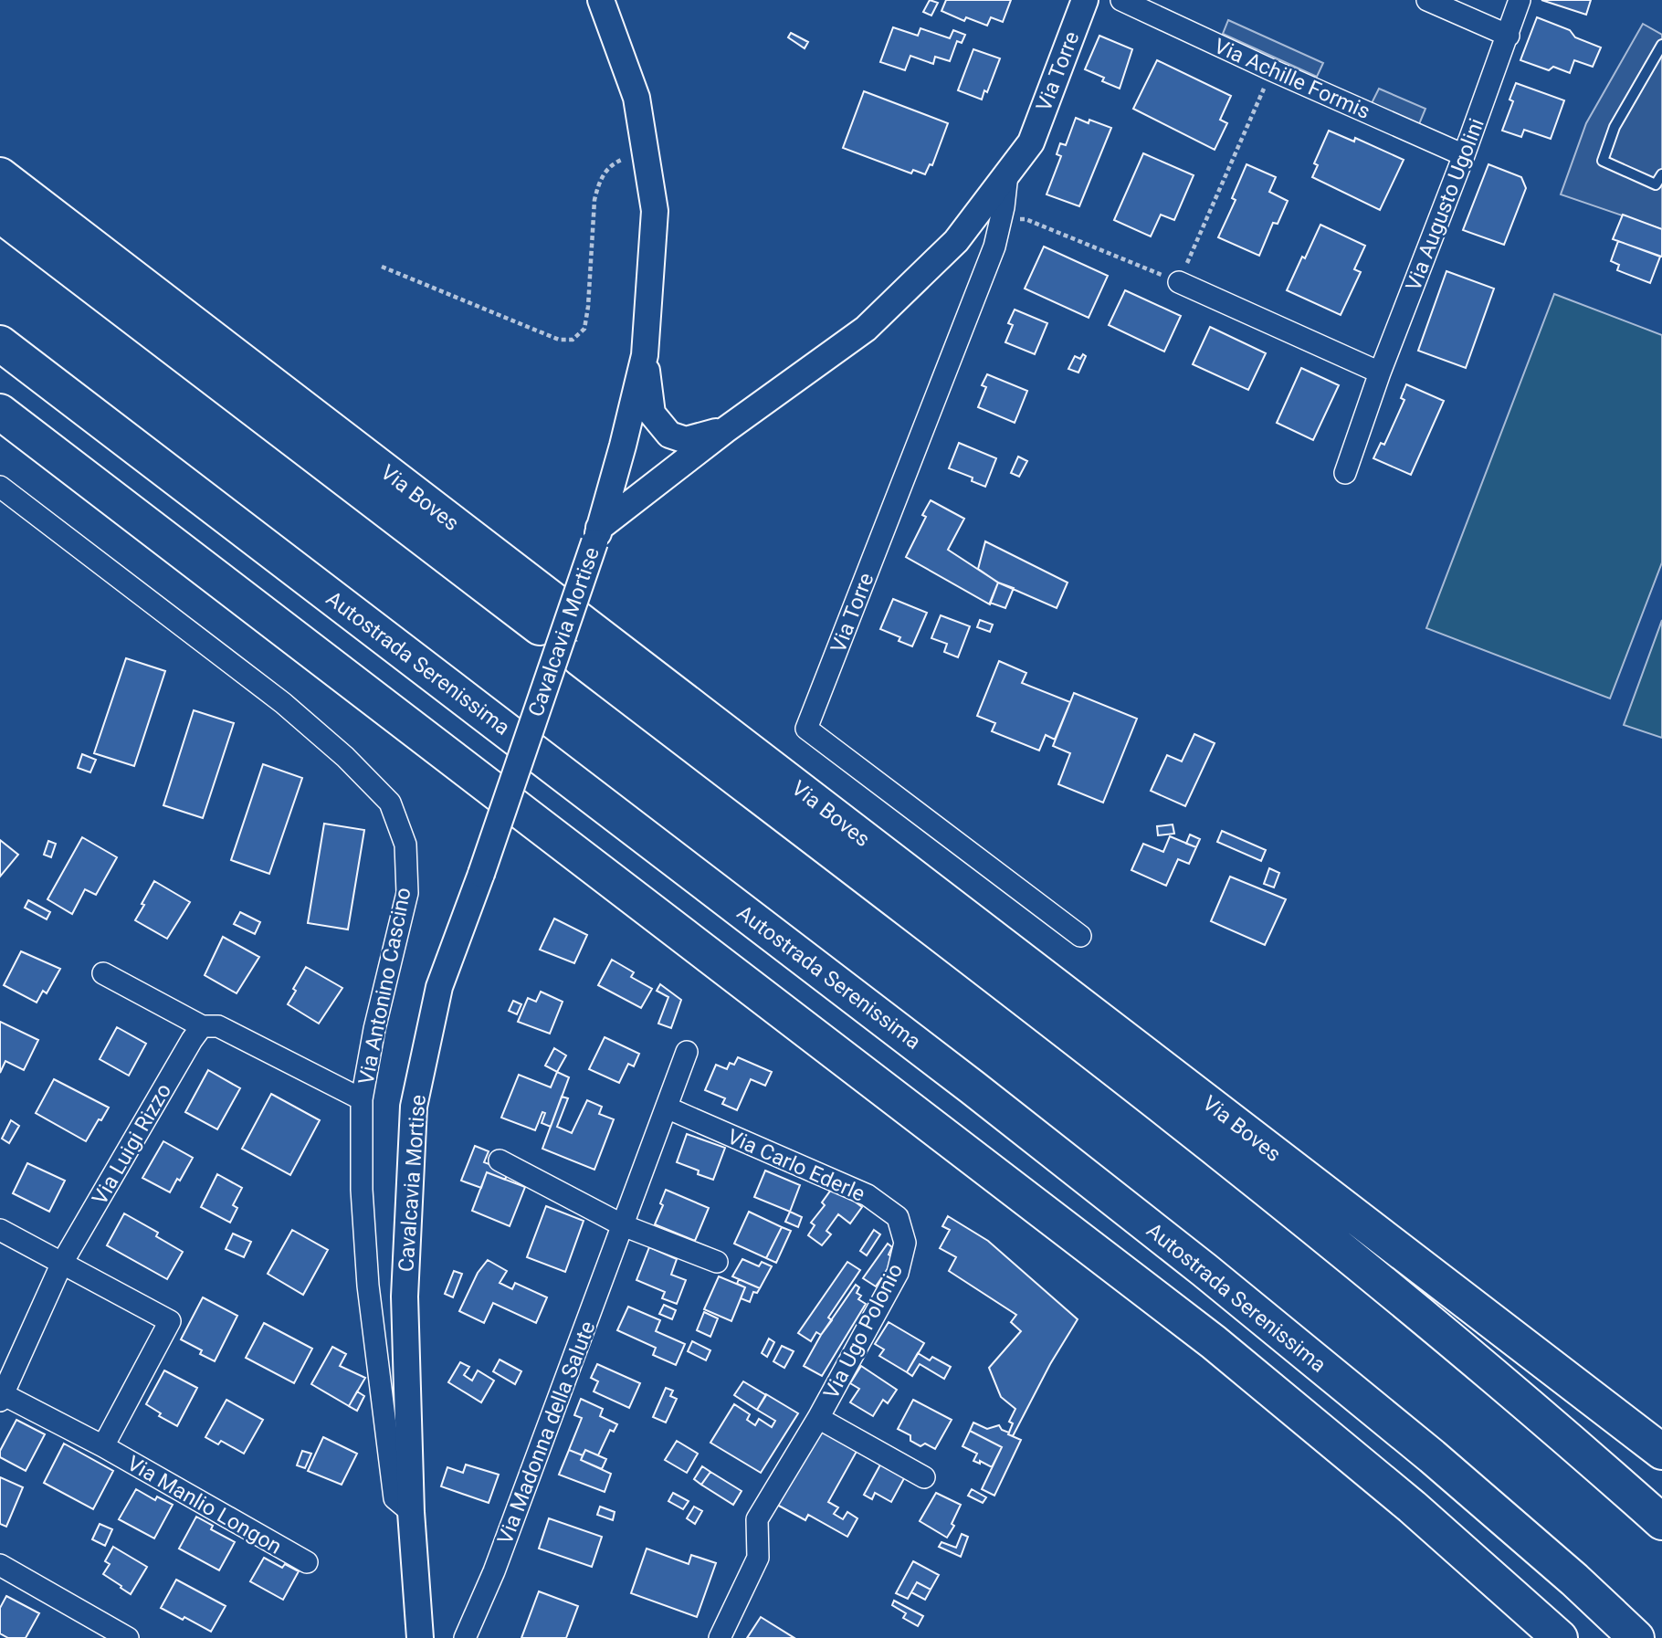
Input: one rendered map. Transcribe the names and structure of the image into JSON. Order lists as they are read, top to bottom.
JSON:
{
  "streets": {
    "highway": ["Via Boves", "Autostrada Serenissima"],
    "street": [
      "Via Torre",
      "Via Achille Formis",
      "Via Augusto Ugolini",
      "Cavalcavia Mortise",
      "Via Antonino Cascino",
      "Via Luigi Rizzo",
      "Via Carlo Ederle",
      "Via Ugo Polonio",
      "Via Madonna della Salute",
      "Via Manlio Longon"
    ]
  },
  "crossings": [
    ["Via Torre", "Cavalcavia Mortise"],
    ["Via Achille Formis", "Via Augusto Ugolini"],
    ["Cavalcavia Mortise", "Via Antonino Cascino"],
    ["Via Luigi Rizzo", "Via Manlio Longon"],
    ["Via Carlo Ederle", "Via Ugo Polonio"],
    ["Via Carlo Ederle", "Via Madonna della Salute"]
  ]
}
